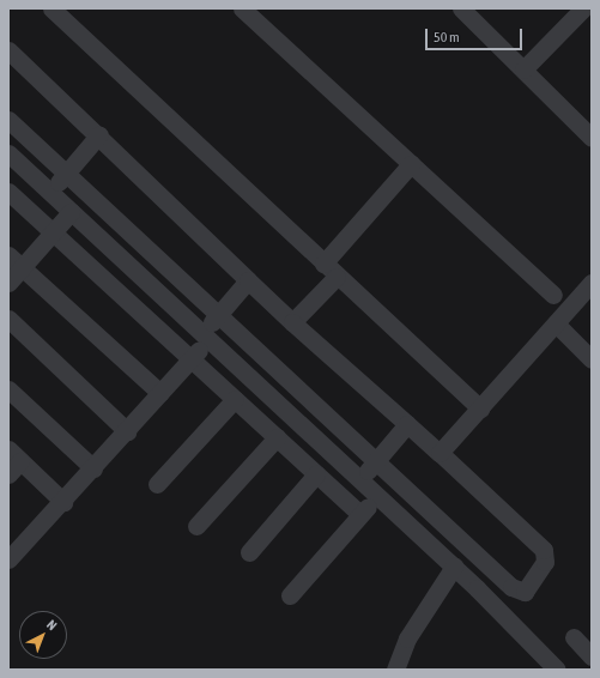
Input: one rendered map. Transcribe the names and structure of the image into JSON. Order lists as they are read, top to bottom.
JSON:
{
  "scale_bar": "50 m",
  "north": "top right"
}
